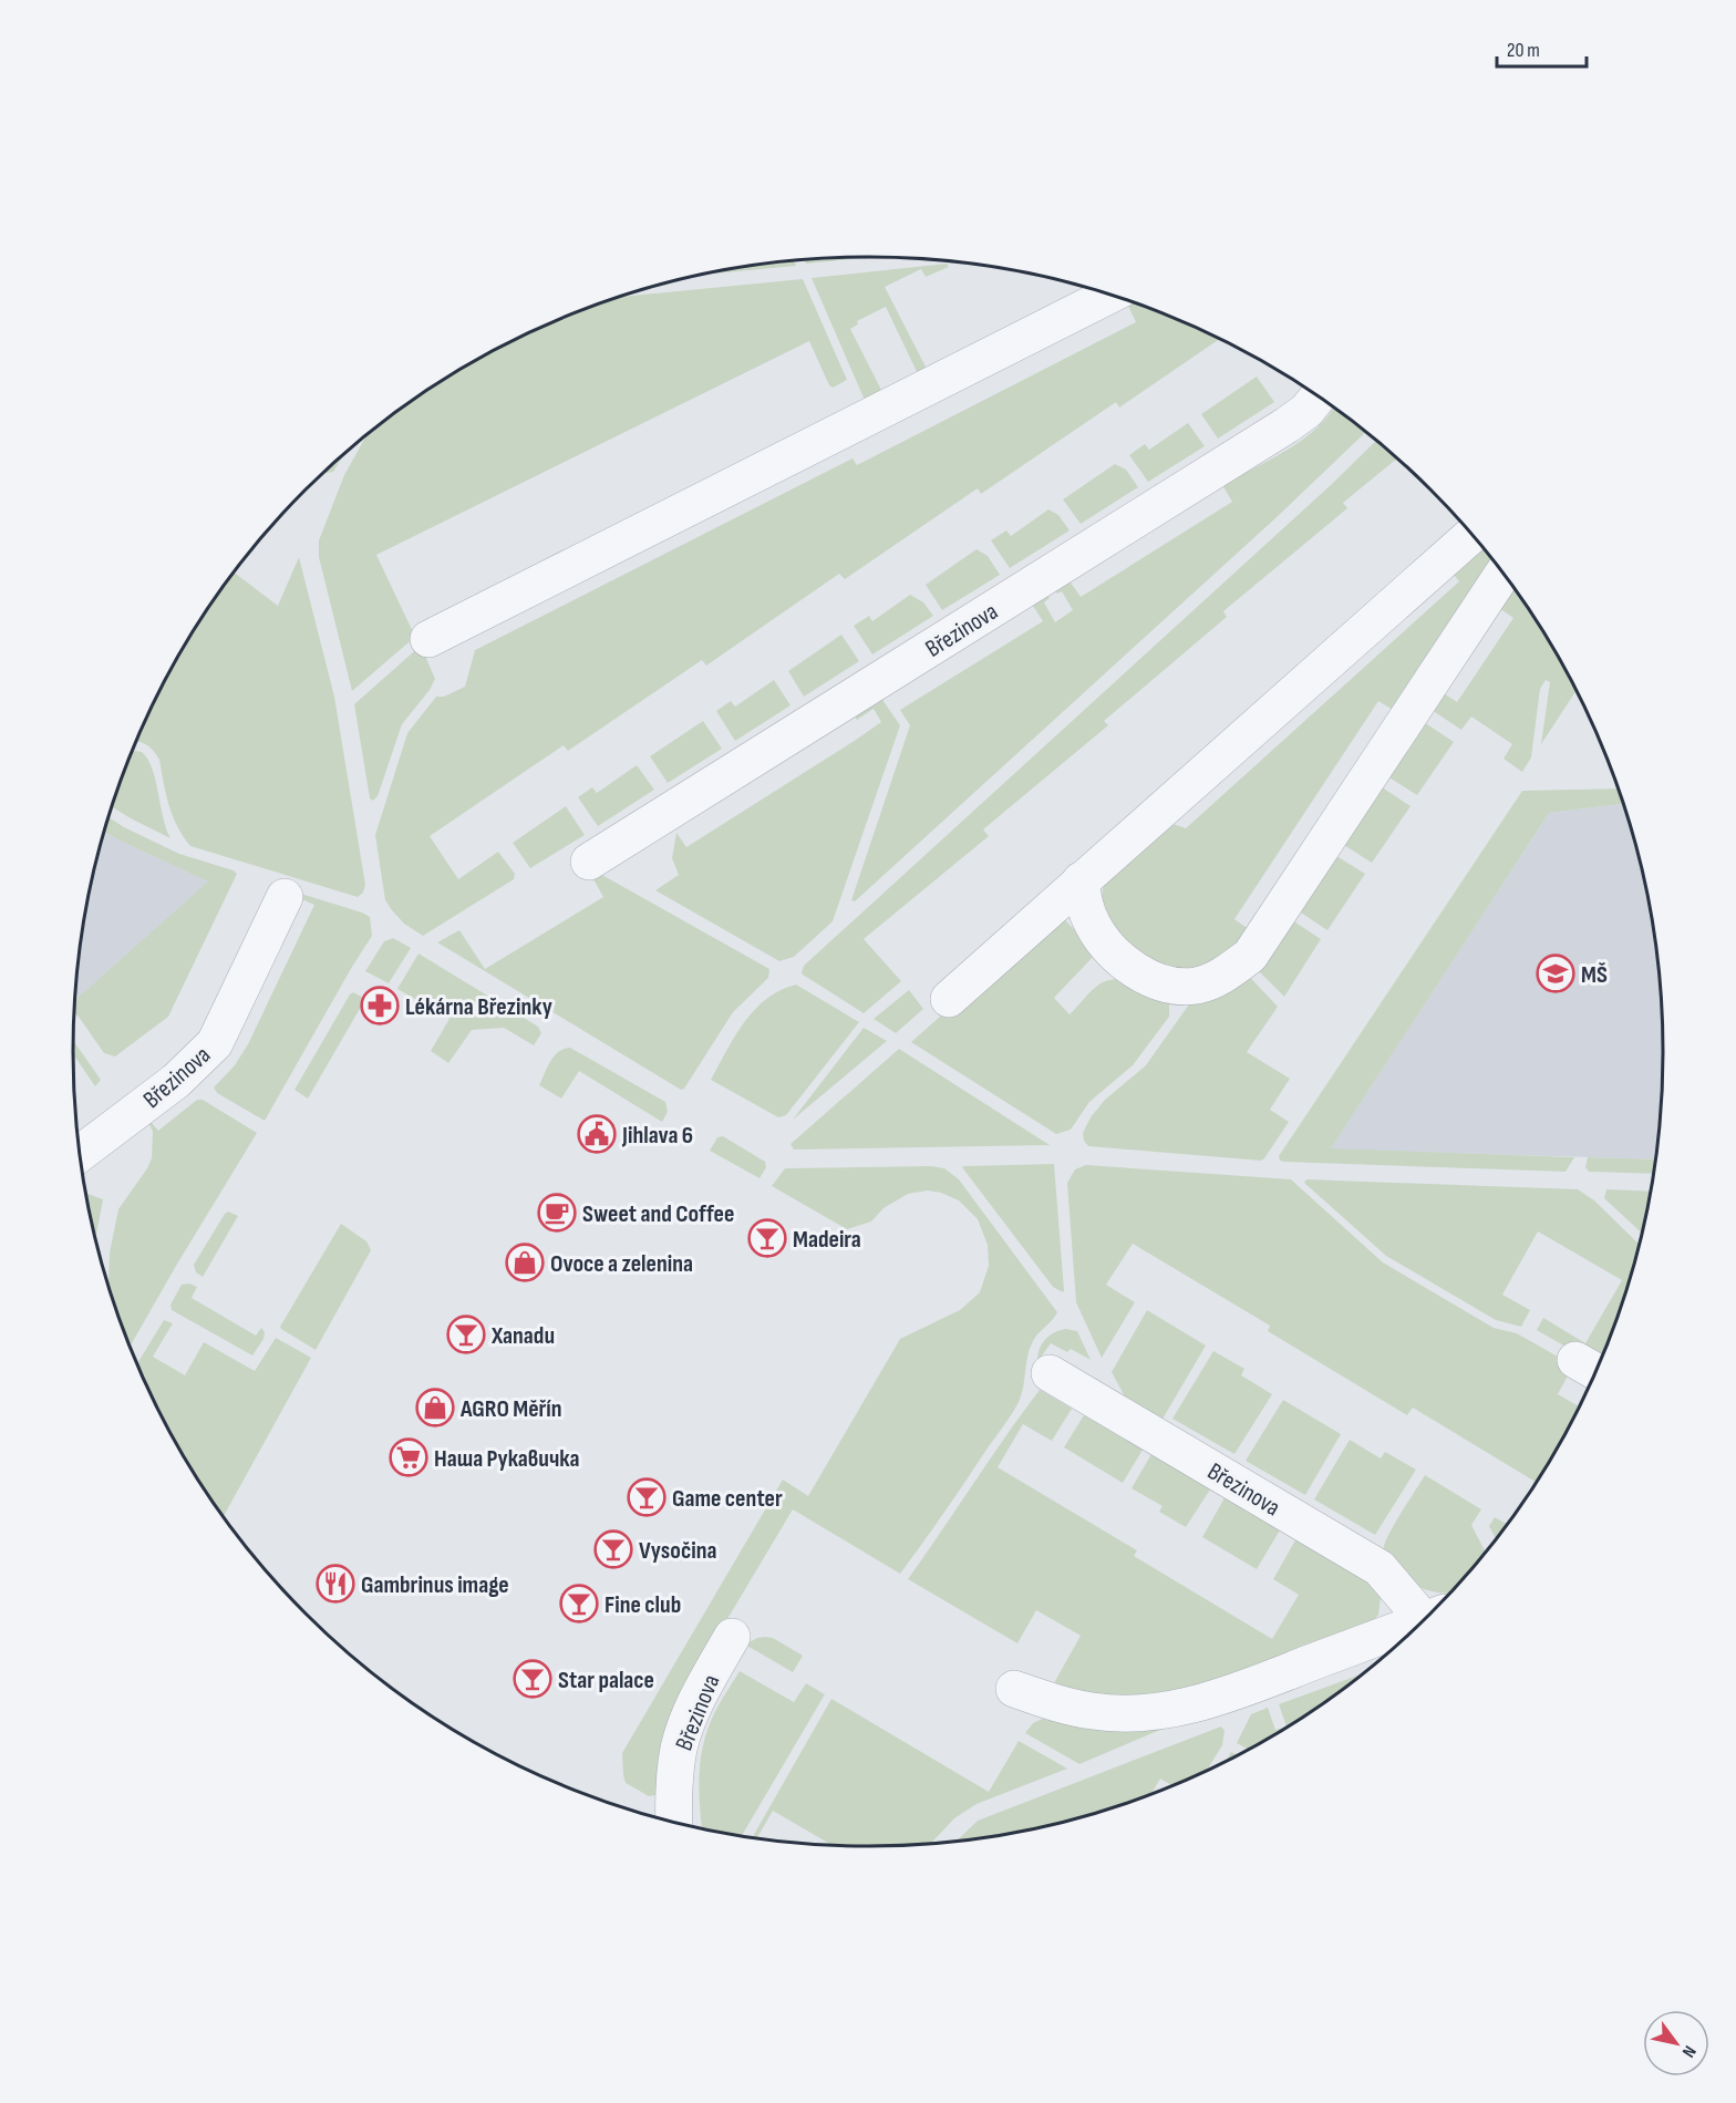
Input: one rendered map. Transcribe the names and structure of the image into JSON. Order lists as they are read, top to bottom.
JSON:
{
  "streets": {
    "street": ["Březinova"]
  },
  "places": {
    "school or university": ["MŠ"],
    "pharmacy": ["Lékárna Březinky"],
    "public building": ["Jihlava 6"],
    "cafe": ["Sweet and Coffee"],
    "bar": [
      "Madeira",
      "Xanadu",
      "Game center",
      "Vysočina",
      "Fine club",
      "Star palace"
    ],
    "shop": ["Ovoce a zelenina", "AGRO Měřín"],
    "supermarket": ["Наша Рукавичка"],
    "restaurant": ["Gambrinus image"]
  },
  "scale_bar": "20 m",
  "north": "bottom right"
}
